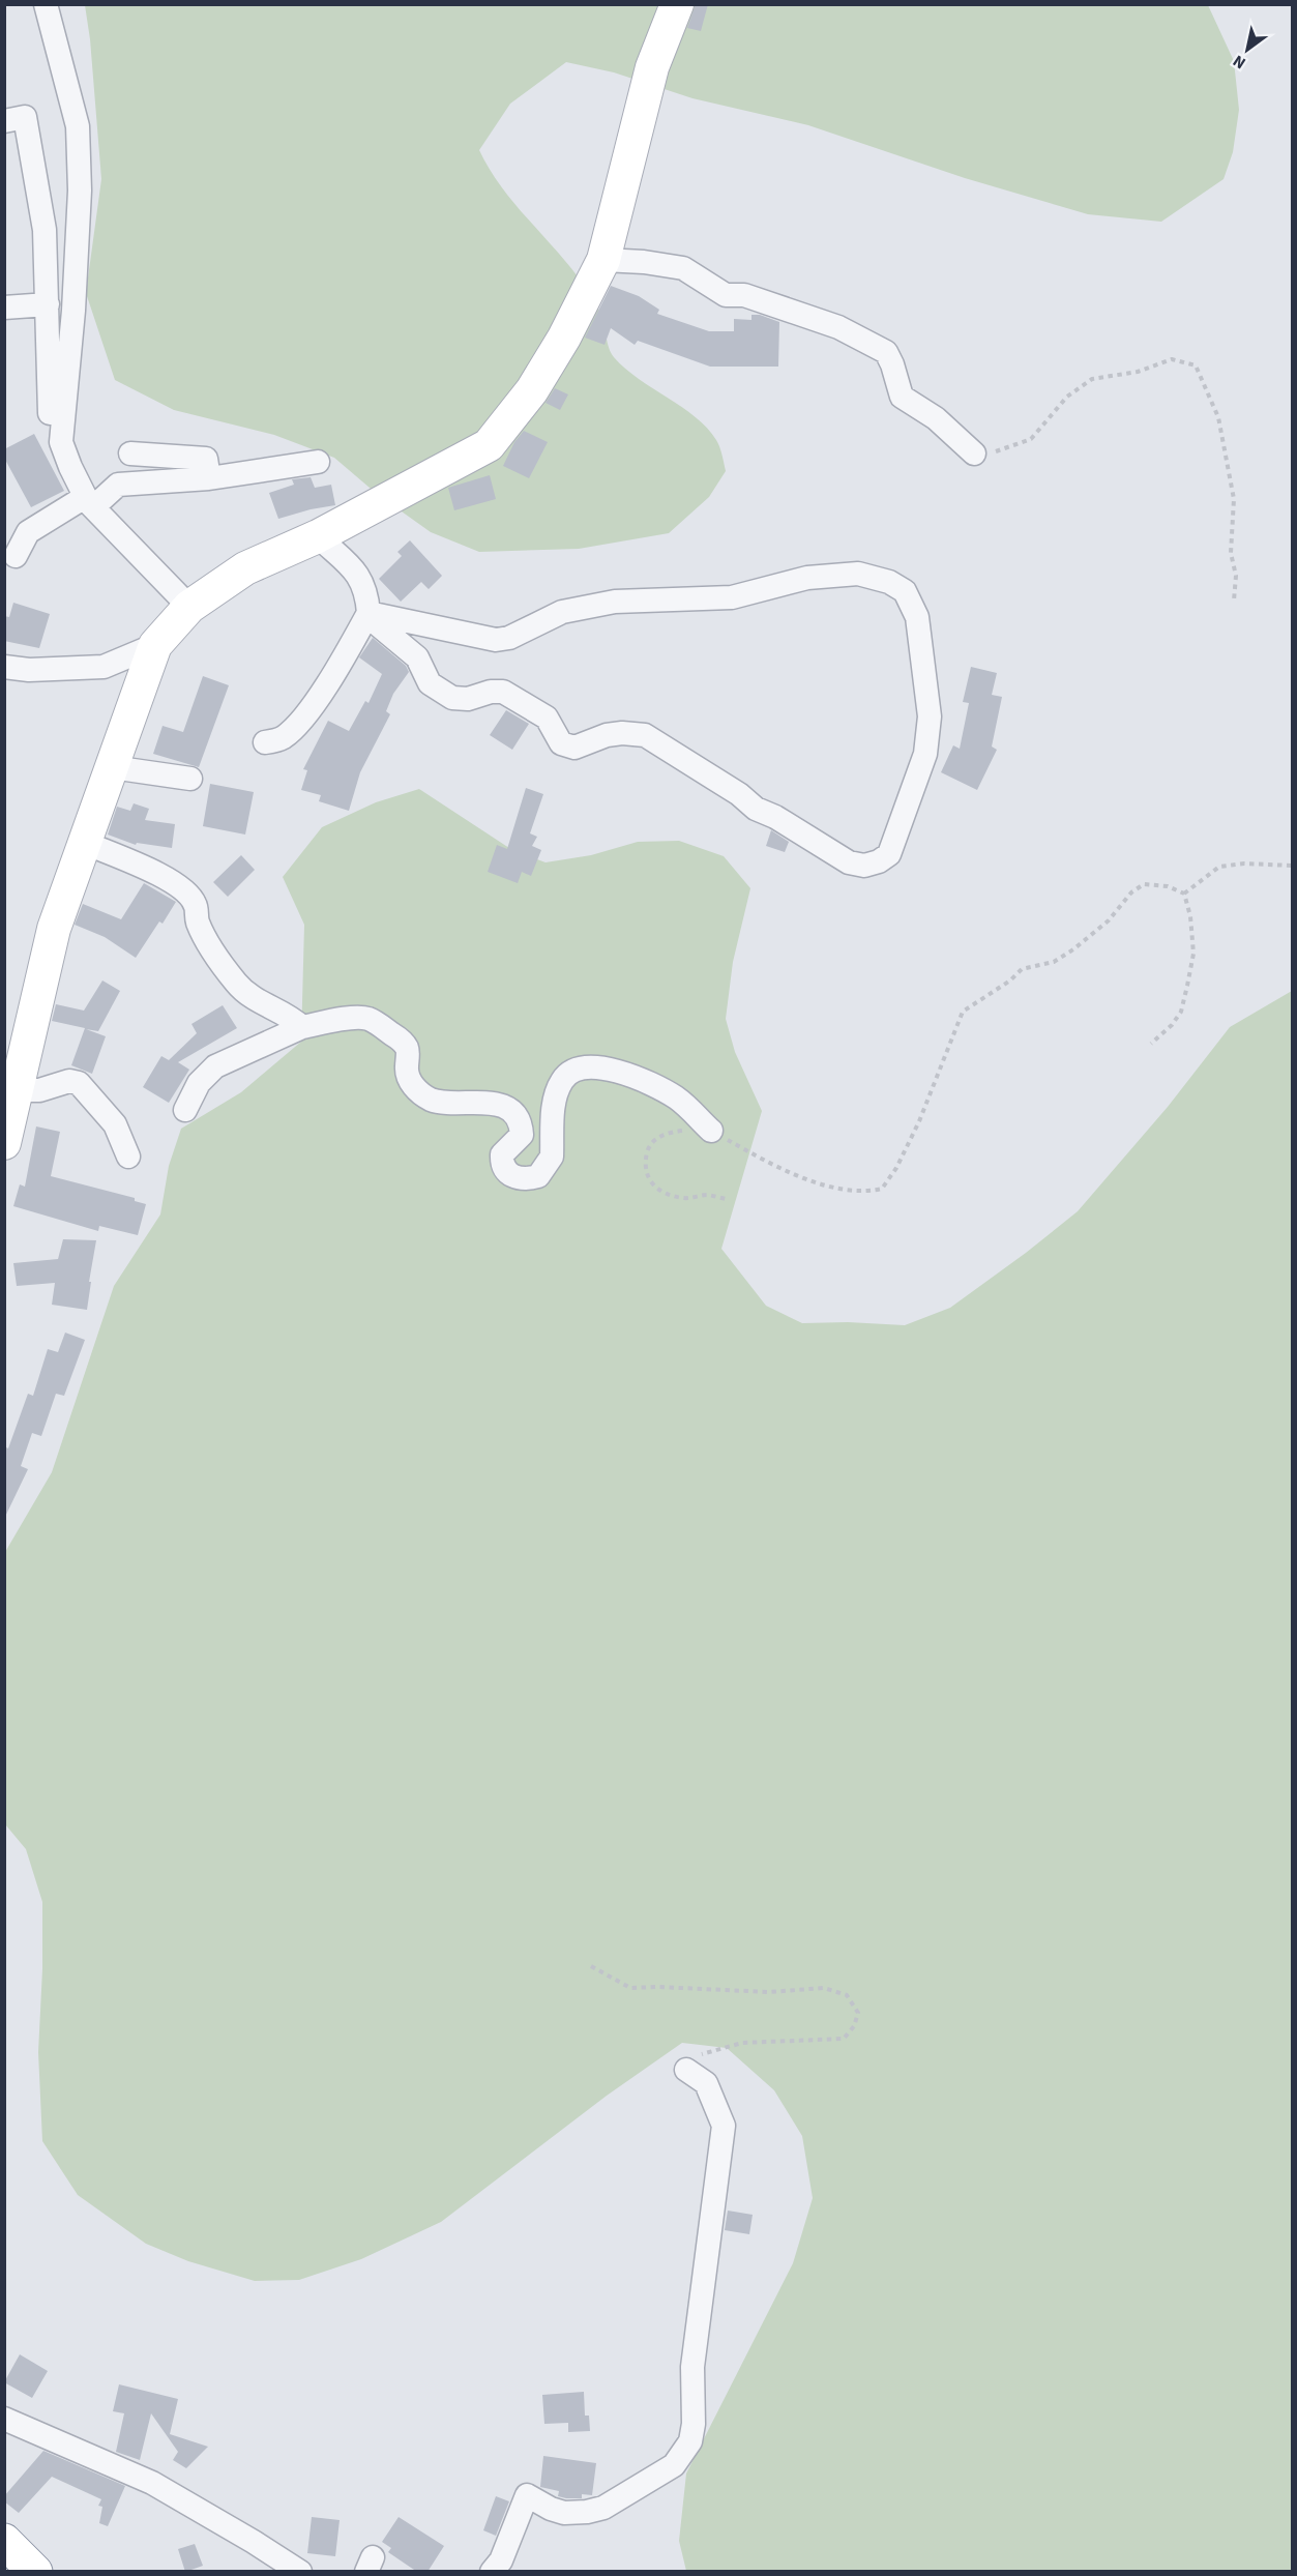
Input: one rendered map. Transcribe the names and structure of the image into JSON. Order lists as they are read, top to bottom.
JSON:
{
  "north": "bottom left"
}
